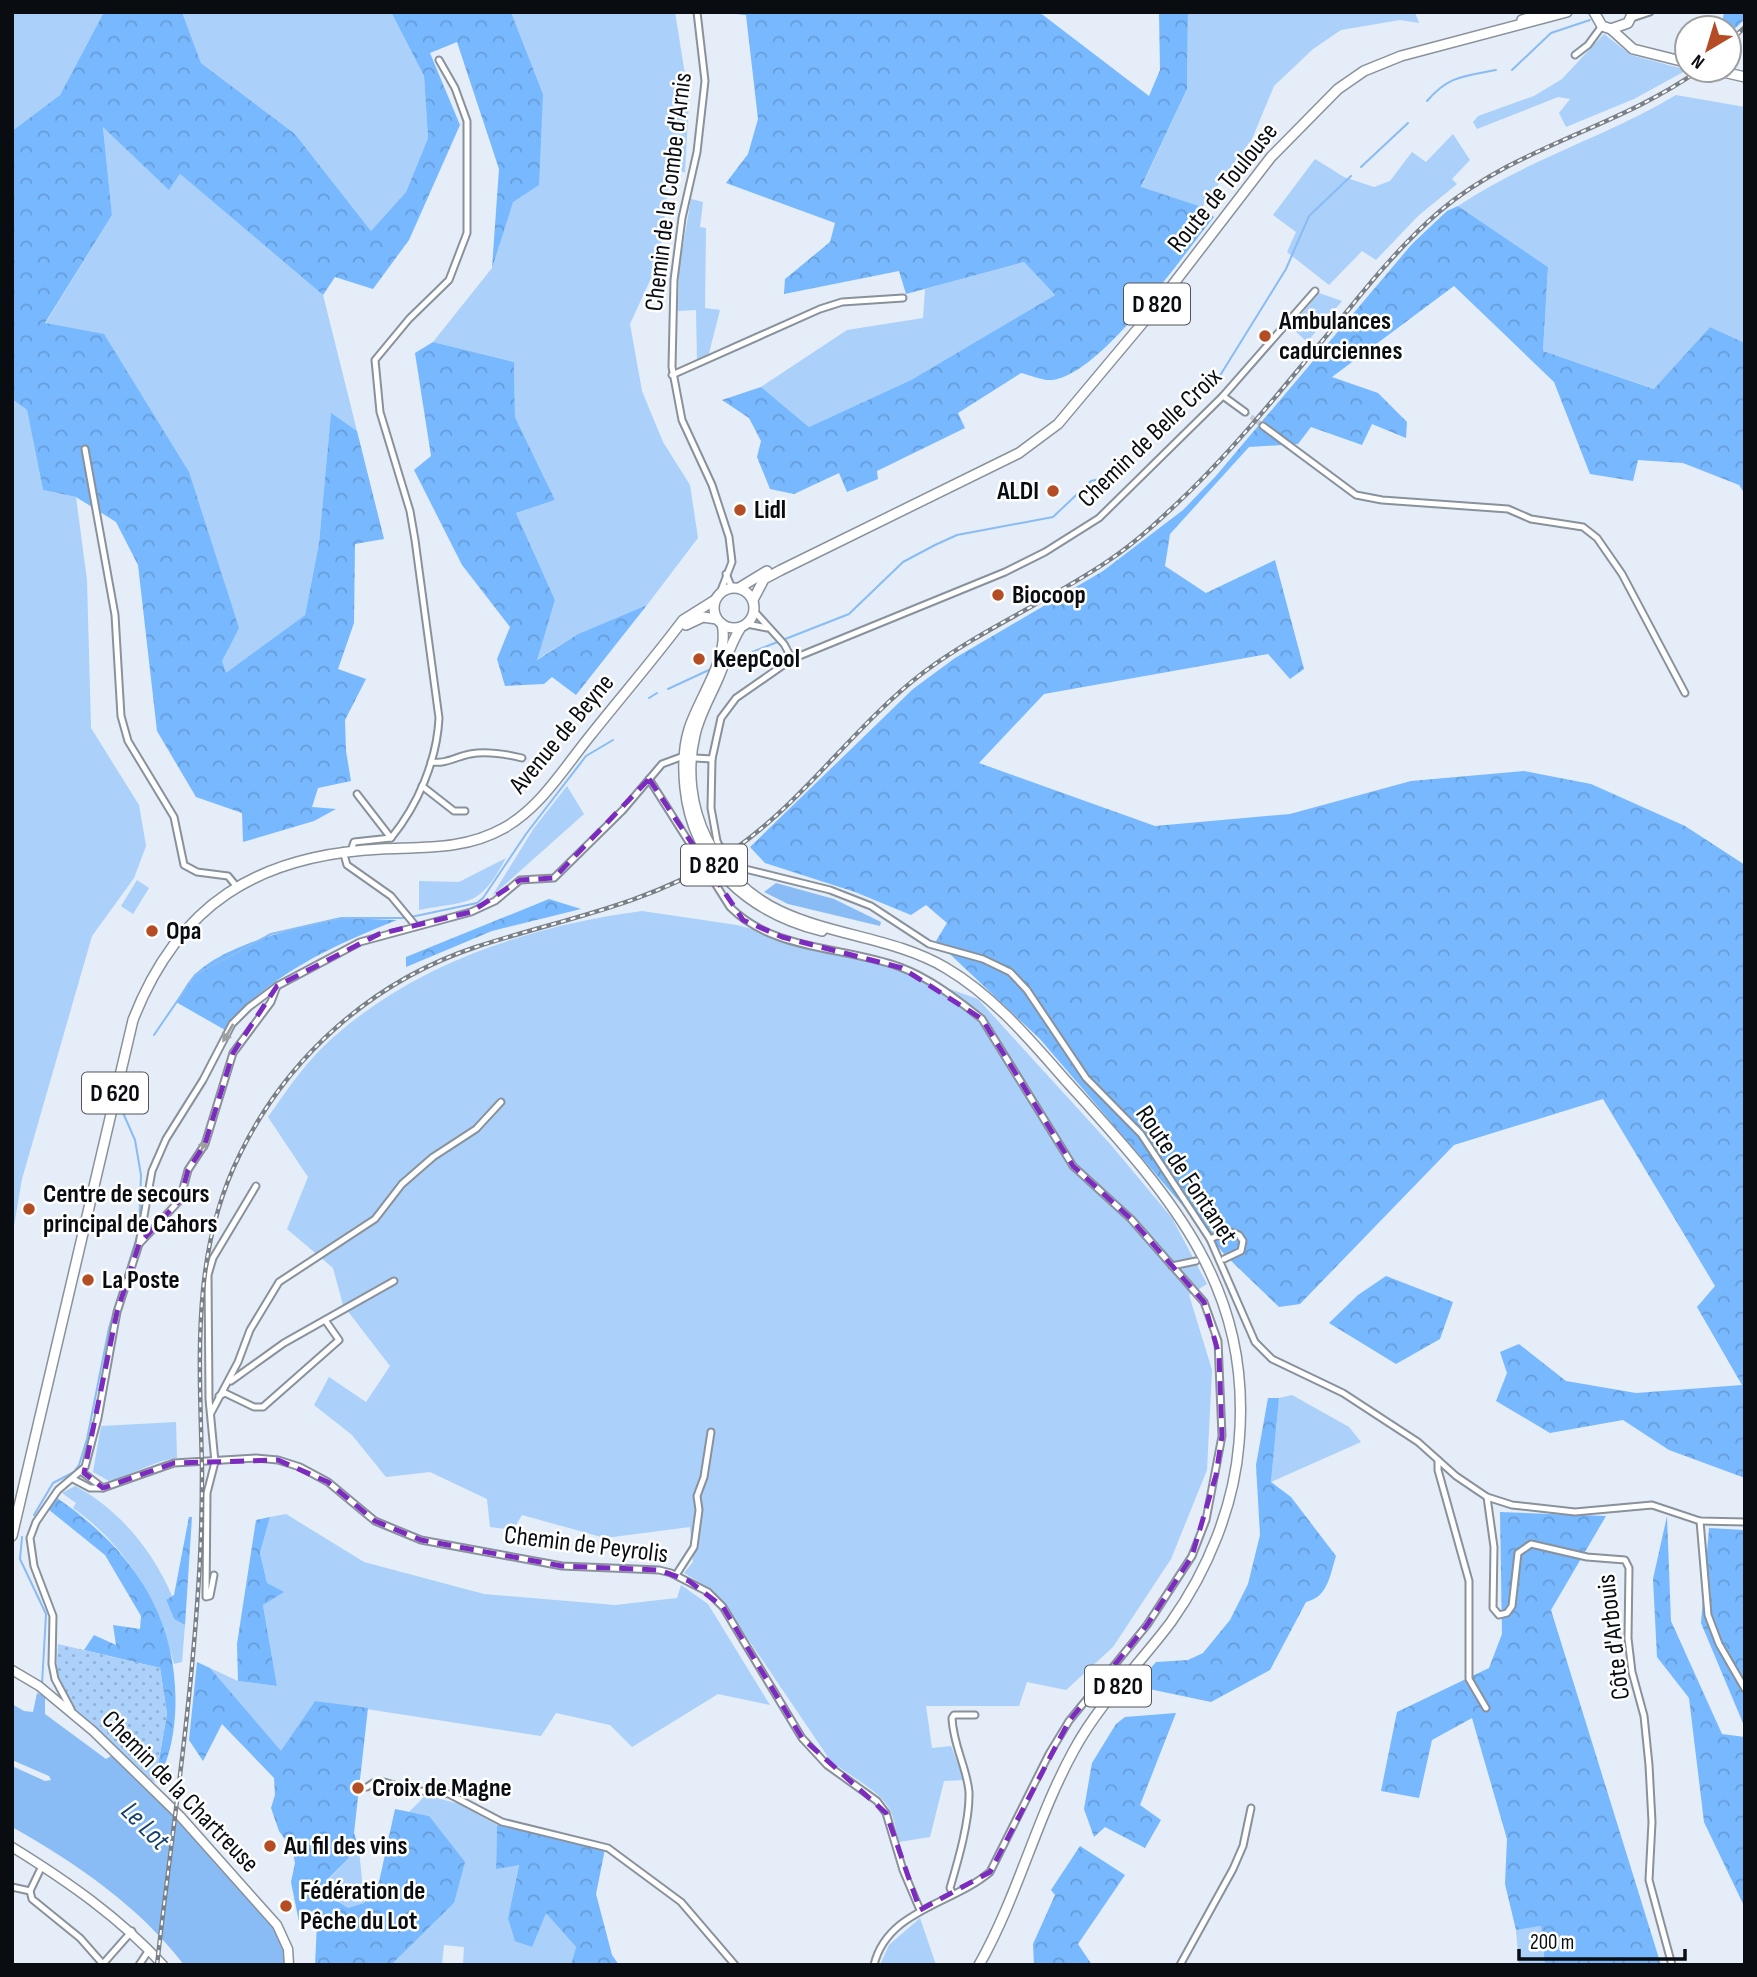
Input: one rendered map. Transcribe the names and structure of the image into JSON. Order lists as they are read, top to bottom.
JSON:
{
  "streets": {
    "main road": [
      "Route de Toulouse",
      "D 820",
      "Avenue de Beyne",
      "D 620"
    ],
    "street": [
      "Chemin de la Combe d'Arnis",
      "Chemin de Belle Croix",
      "Route de Fontanet",
      "Chemin de Peyrolis",
      "Côte d'Arbouis",
      "Chemin de la Chartreuse"
    ]
  },
  "crossings": [
    ["Route de Toulouse", "Chemin de la Combe d'Arnis"],
    ["Route de Toulouse", "D 820"],
    ["Route de Toulouse", "Avenue de Beyne"],
    ["Chemin de la Combe d'Arnis", "D 820"],
    ["Chemin de la Combe d'Arnis", "Avenue de Beyne"],
    ["D 820", "Avenue de Beyne"],
    ["Chemin de Belle Croix", "Route de Fontanet"],
    ["Avenue de Beyne", "D 620"],
    ["Route de Fontanet", "Côte d'Arbouis"]
  ],
  "water": ["Le Lot"],
  "places": [
    "Ambulances cadurciennes",
    "ALDI",
    "Lidl",
    "Biocoop",
    "KeepCool",
    "Opa",
    "Centre de secours principal de Cahors",
    "La Poste",
    "Croix de Magne",
    "Au fil des vins",
    "Fédération de Pêche du Lot"
  ],
  "scale_bar": "200 m",
  "north": "bottom left"
}
